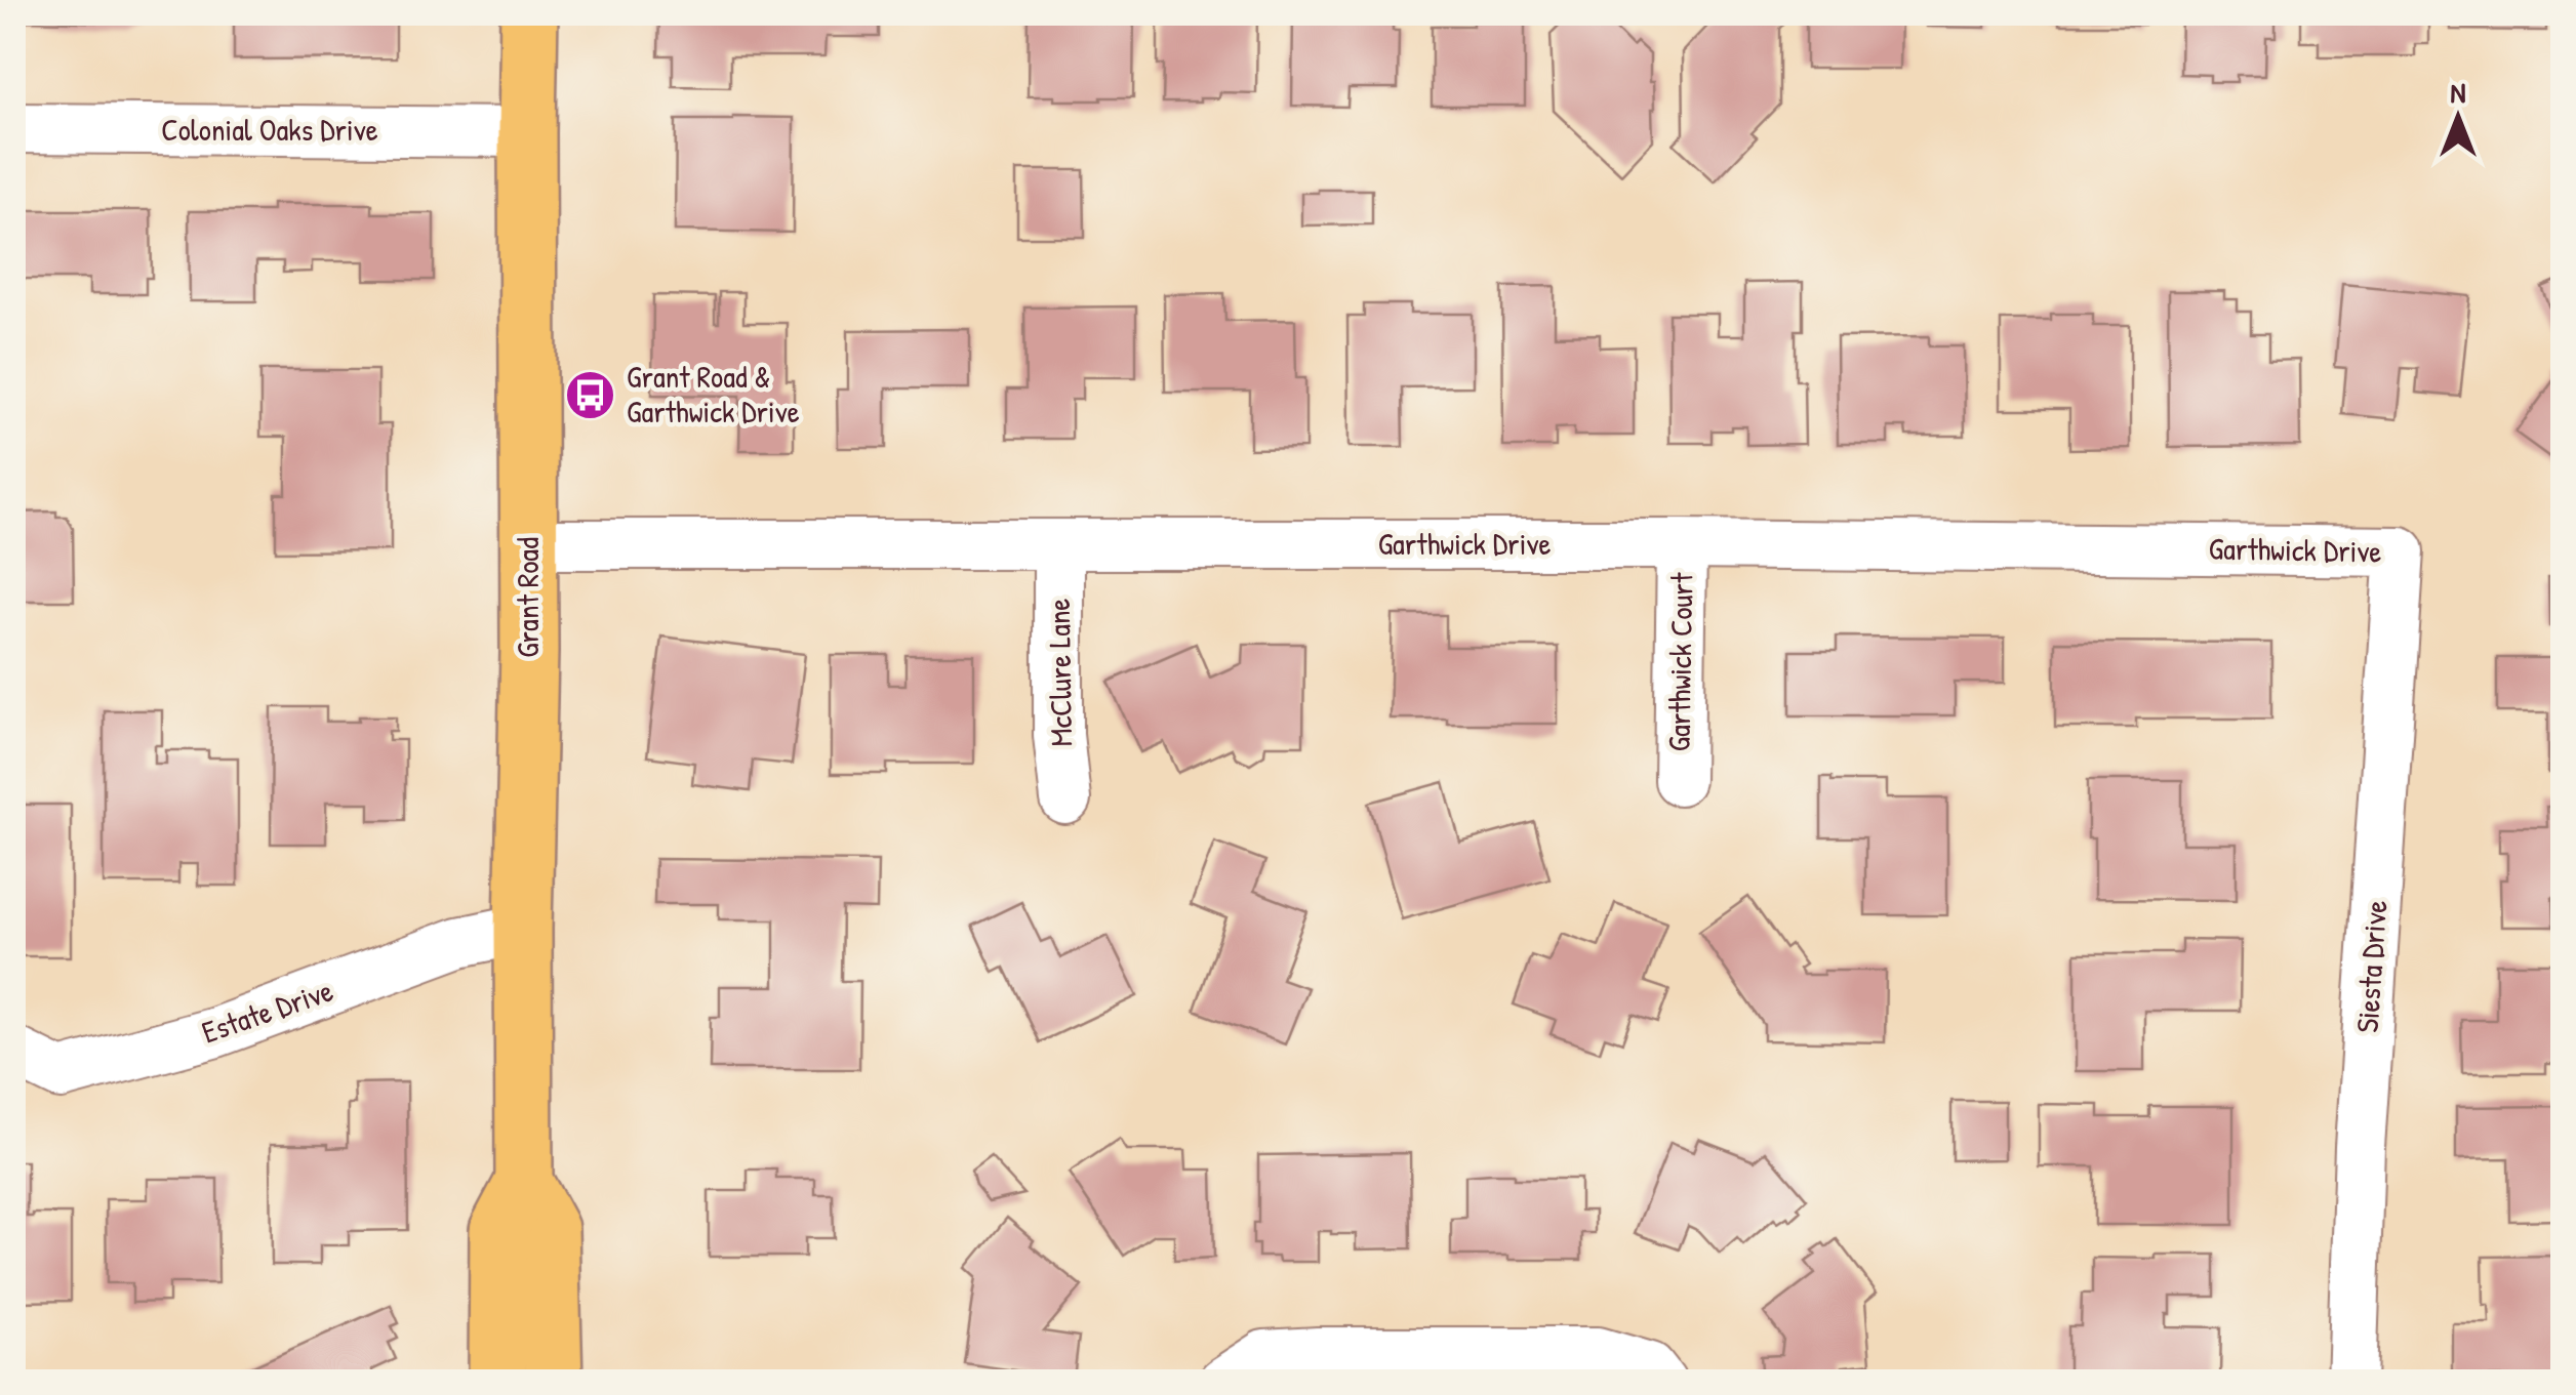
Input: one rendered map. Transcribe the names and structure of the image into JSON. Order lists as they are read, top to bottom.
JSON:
{
  "streets": {
    "main road": ["Grant Road"],
    "street": [
      "Colonial Oaks Drive",
      "Garthwick Drive",
      "Garthwick Court",
      "McClure Lane",
      "Siesta Drive",
      "Estate Drive"
    ]
  },
  "crossings": [
    ["Colonial Oaks Drive", "Grant Road"],
    ["Garthwick Drive", "Grant Road"],
    ["Garthwick Drive", "Garthwick Court"],
    ["Garthwick Drive", "McClure Lane"],
    ["Garthwick Drive", "Siesta Drive"],
    ["Grant Road", "Estate Drive"]
  ],
  "places": {
    "bus stop": ["Grant Road & Garthwick Drive"]
  },
  "north": "top"
}
